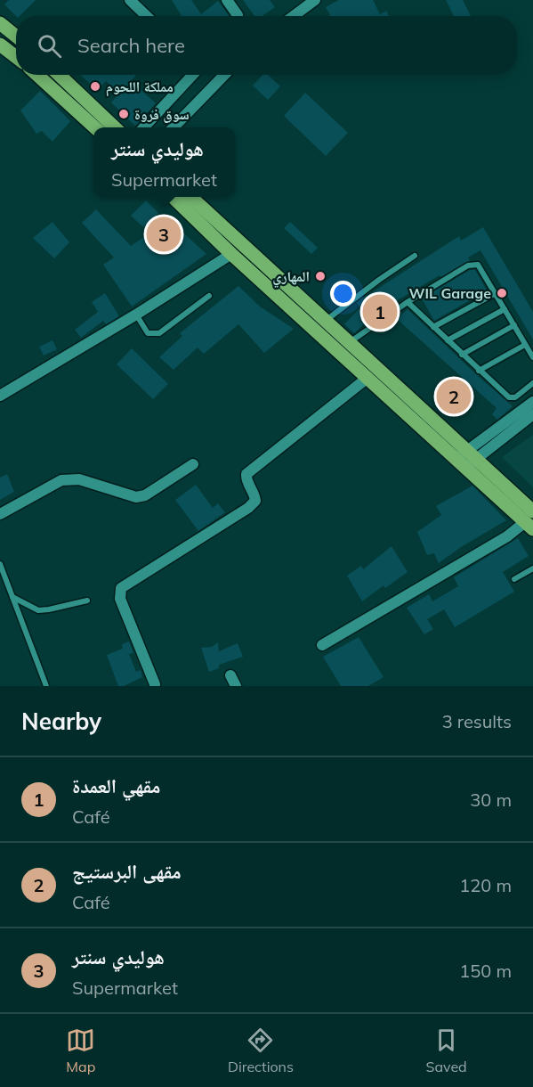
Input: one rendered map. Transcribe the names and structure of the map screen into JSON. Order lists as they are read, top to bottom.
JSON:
{
  "places": [
    "مملكة اللحوم",
    "سوق فروة",
    "المهاري",
    "WIL Garage"
  ],
  "page": {
    "search": "Search here",
    "popup": ["هوليدي سنتر", "Supermarket"],
    "pins": ["3", "1", "2"],
    "heading": ["Nearby", "3 results"],
    "list": [
      {
        "mark": "1",
        "name": "مقهي العمدة",
        "note": "Café",
        "value": "30 m"
      },
      {
        "mark": "2",
        "name": "مقهى البرستيج",
        "note": "Café",
        "value": "120 m"
      },
      {
        "mark": "3",
        "name": "هوليدي سنتر",
        "note": "Supermarket",
        "value": "150 m"
      }
    ],
    "nav": ["Map", "Directions", "Saved"]
  }
}
